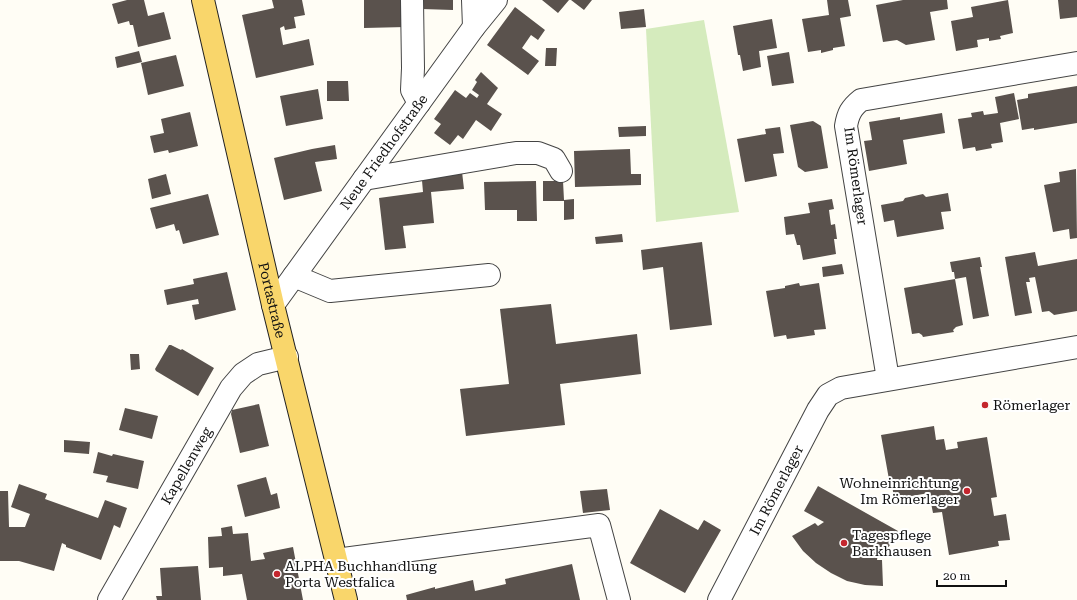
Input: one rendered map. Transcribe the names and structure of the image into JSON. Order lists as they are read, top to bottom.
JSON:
{
  "streets": {
    "main road": ["Portastraße"],
    "street": ["Neue Friedhofstraße", "Im Römerlager", "Kapellenweg"]
  },
  "crossings": [
    ["Neue Friedhofstraße", "Portastraße"],
    ["Portastraße", "Kapellenweg"]
  ],
  "places": [
    "Römerlager",
    "Wohneinrichtung Im Römerlager",
    "Tagespflege Barkhausen",
    "ALPHA Buchhandlung Porta Westfalica"
  ],
  "scale_bar": "20 m"
}
